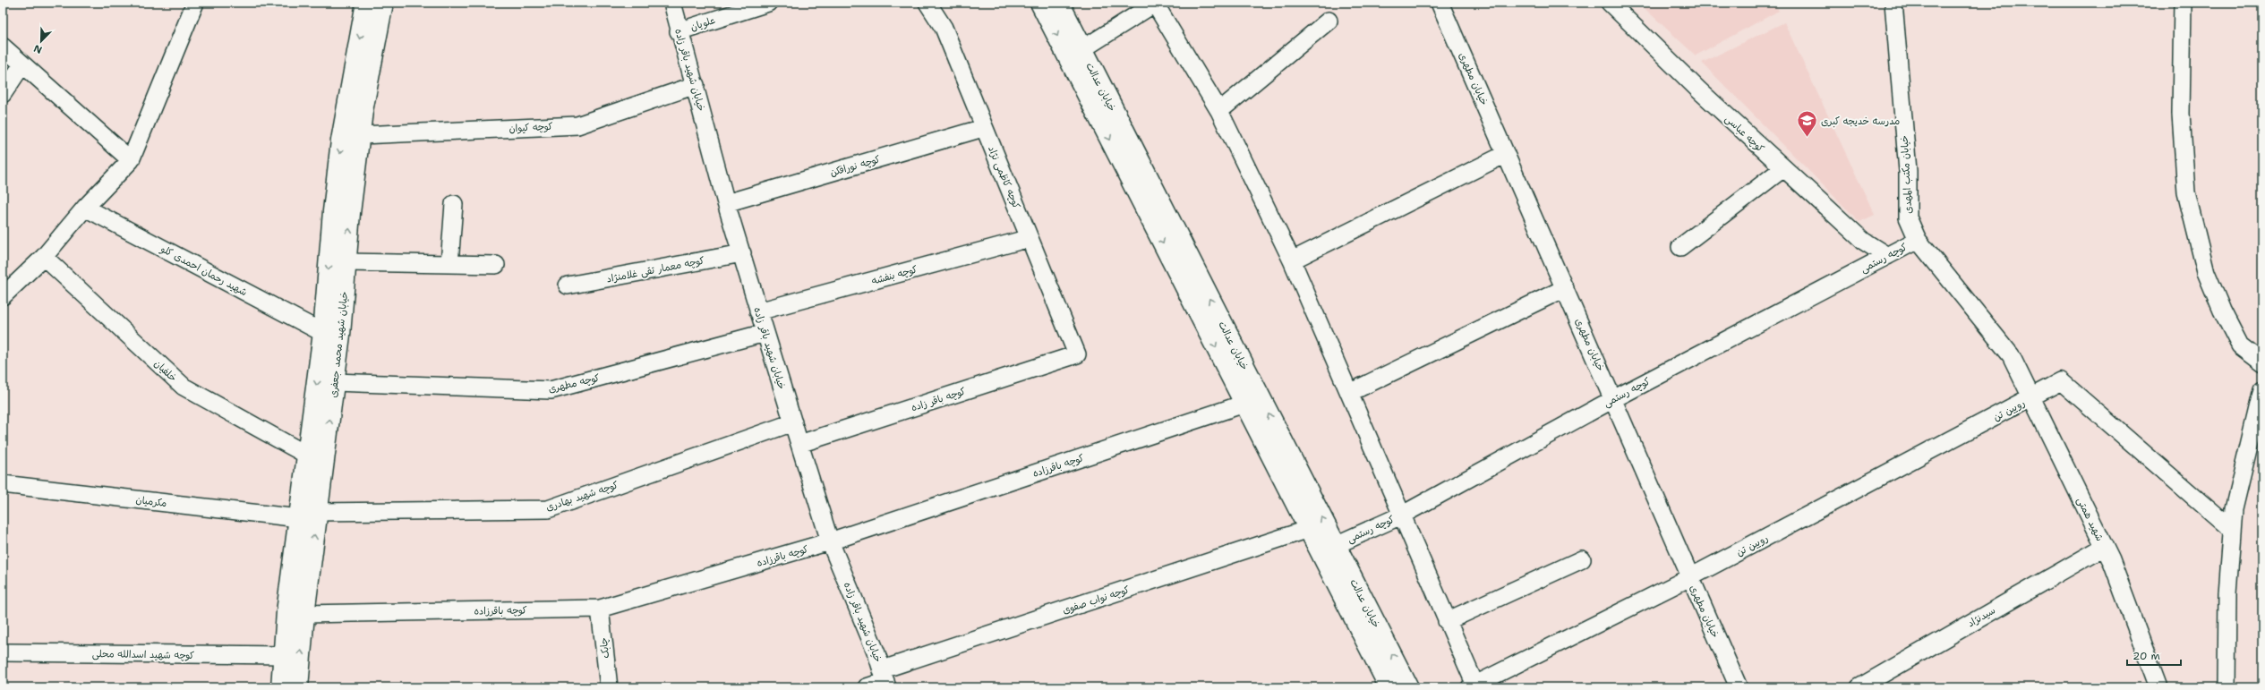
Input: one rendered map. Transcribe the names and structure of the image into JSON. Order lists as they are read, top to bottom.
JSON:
{
  "streets": {
    "main road": ["خیابان عدالت", "خیابان شهید محمد جعفری"],
    "street": [
      "علویان",
      "خیابان شهید باقر زاده",
      "خیابان مطهری",
      "کوچه کیوان",
      "کوچه عباسی",
      "کوچه نورافکن",
      "خیابان مکتب المهدی",
      "کوچه کاظمی نژاد",
      "کوچه رستمی",
      "کوچه معمار تقی غلامنژاد",
      "شهید رحمان احمدی کلو",
      "کوچه بنفشه",
      "خلفیان",
      "کوچه مطهری",
      "کوچه باقر زاده",
      "رویین تن",
      "کوچه باقرزاده",
      "کوچه شهید بهادری",
      "مکرمیان",
      "شهید همتی",
      "کوچه نواب صفوی",
      "سیدنژاد",
      "چابک",
      "کوچه شهید اسدالله محلی"
    ]
  },
  "crossings": [
    ["علویان", "خیابان شهید باقر زاده"],
    ["خیابان شهید باقر زاده", "کوچه کیوان"],
    ["خیابان شهید باقر زاده", "کوچه نورافکن"],
    ["خیابان شهید باقر زاده", "کوچه معمار تقی غلامنژاد"],
    ["خیابان شهید باقر زاده", "کوچه بنفشه"],
    ["خیابان شهید باقر زاده", "کوچه مطهری"],
    ["خیابان شهید باقر زاده", "کوچه باقر زاده"],
    ["خیابان شهید باقر زاده", "کوچه باقرزاده"],
    ["خیابان شهید باقر زاده", "کوچه شهید بهادری"],
    ["خیابان شهید باقر زاده", "کوچه نواب صفوی"],
    ["خیابان مطهری", "کوچه رستمی"],
    ["خیابان مطهری", "رویین تن"],
    ["خیابان عدالت", "کوچه رستمی"],
    ["خیابان عدالت", "کوچه باقرزاده"],
    ["خیابان عدالت", "کوچه نواب صفوی"],
    ["کوچه کیوان", "خیابان شهید محمد جعفری"],
    ["کوچه عباسی", "کوچه رستمی"],
    ["کوچه نورافکن", "کوچه کاظمی نژاد"],
    ["خیابان مکتب المهدی", "کوچه رستمی"],
    ["خیابان مکتب المهدی", "شهید همتی"],
    ["کوچه کاظمی نژاد", "کوچه بنفشه"],
    ["کوچه کاظمی نژاد", "کوچه باقر زاده"],
    ["شهید رحمان احمدی کلو", "خیابان شهید محمد جعفری"],
    ["خیابان شهید محمد جعفری", "خلفیان"],
    ["خیابان شهید محمد جعفری", "کوچه مطهری"],
    ["خیابان شهید محمد جعفری", "کوچه باقرزاده"],
    ["خیابان شهید محمد جعفری", "کوچه شهید بهادری"],
    ["خیابان شهید محمد جعفری", "مکرمیان"],
    ["خیابان شهید محمد جعفری", "کوچه شهید اسدالله محلی"],
    ["رویین تن", "شهید همتی"],
    ["کوچه باقرزاده", "چابک"],
    ["شهید همتی", "سیدنژاد"]
  ],
  "places": {
    "school or university": ["مدرسه خدیجه کبری"]
  },
  "scale_bar": "20 m",
  "north": "bottom left"
}
